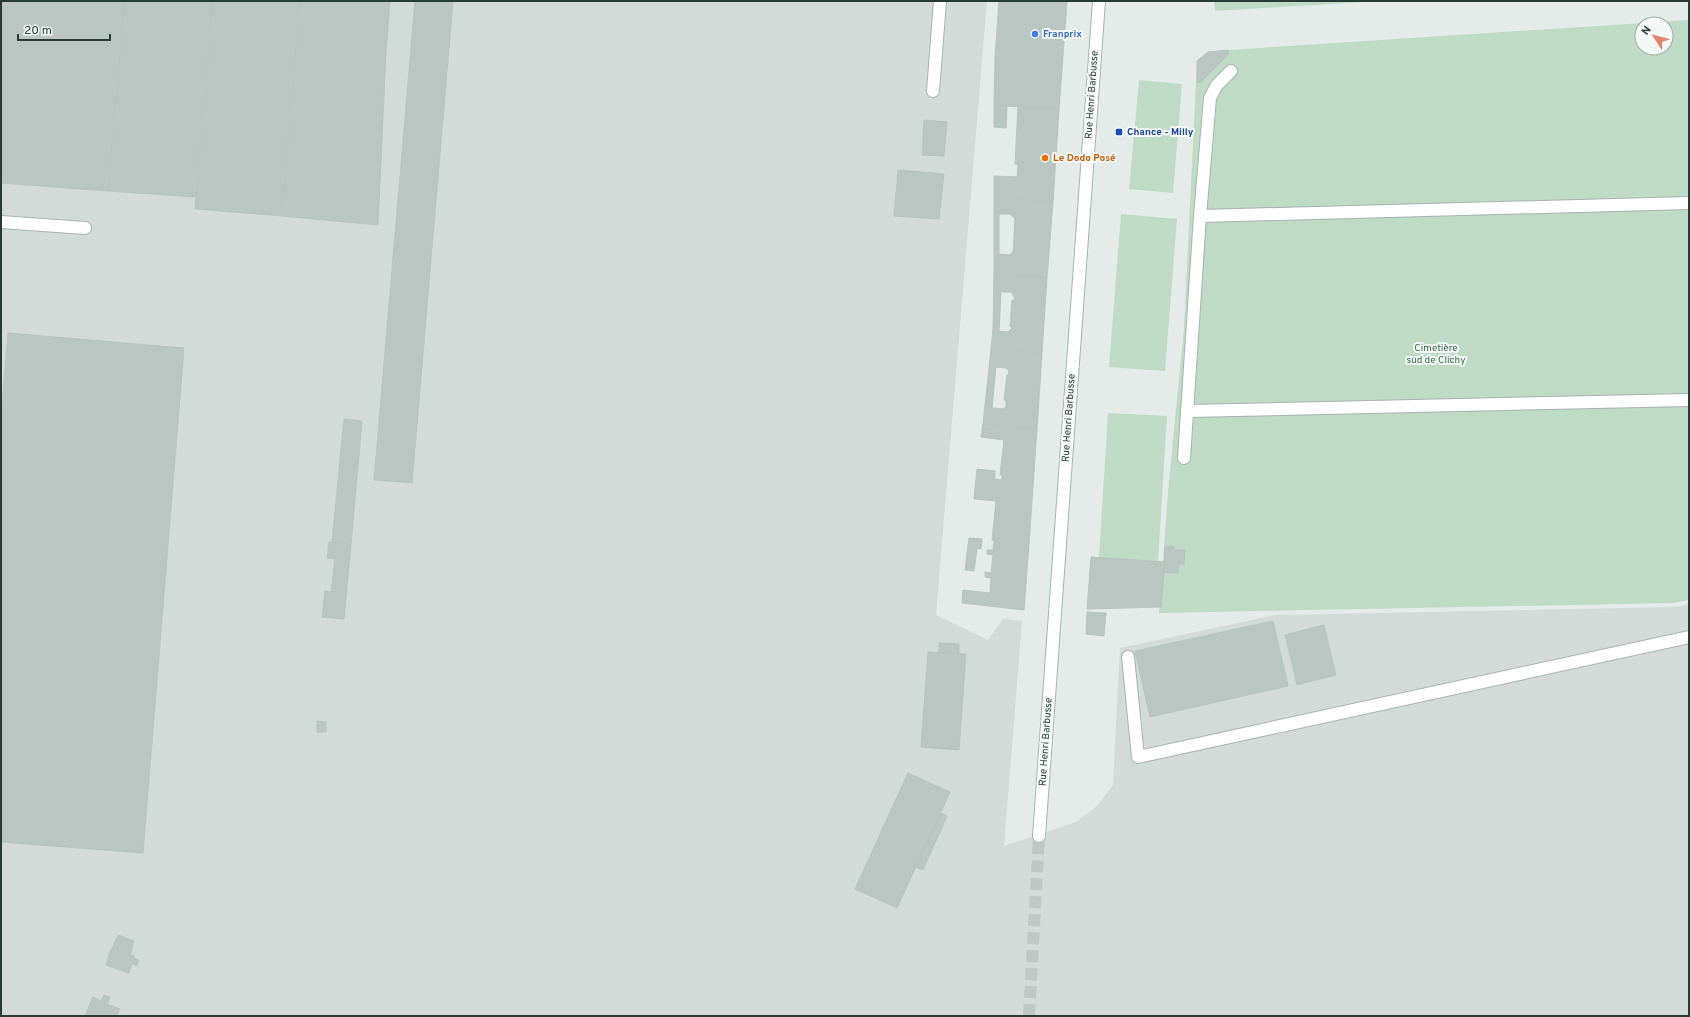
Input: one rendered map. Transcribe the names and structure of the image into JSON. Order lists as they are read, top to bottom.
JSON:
{
  "streets": {
    "street": ["Rue Henri Barbusse"]
  },
  "parks": ["Cimetière sud de Clichy"],
  "places": {
    "other": ["Franprix", "Le Dodo Posé"],
    "transit": ["Chance - Milly"]
  },
  "scale_bar": "20 m",
  "north": "top left"
}
